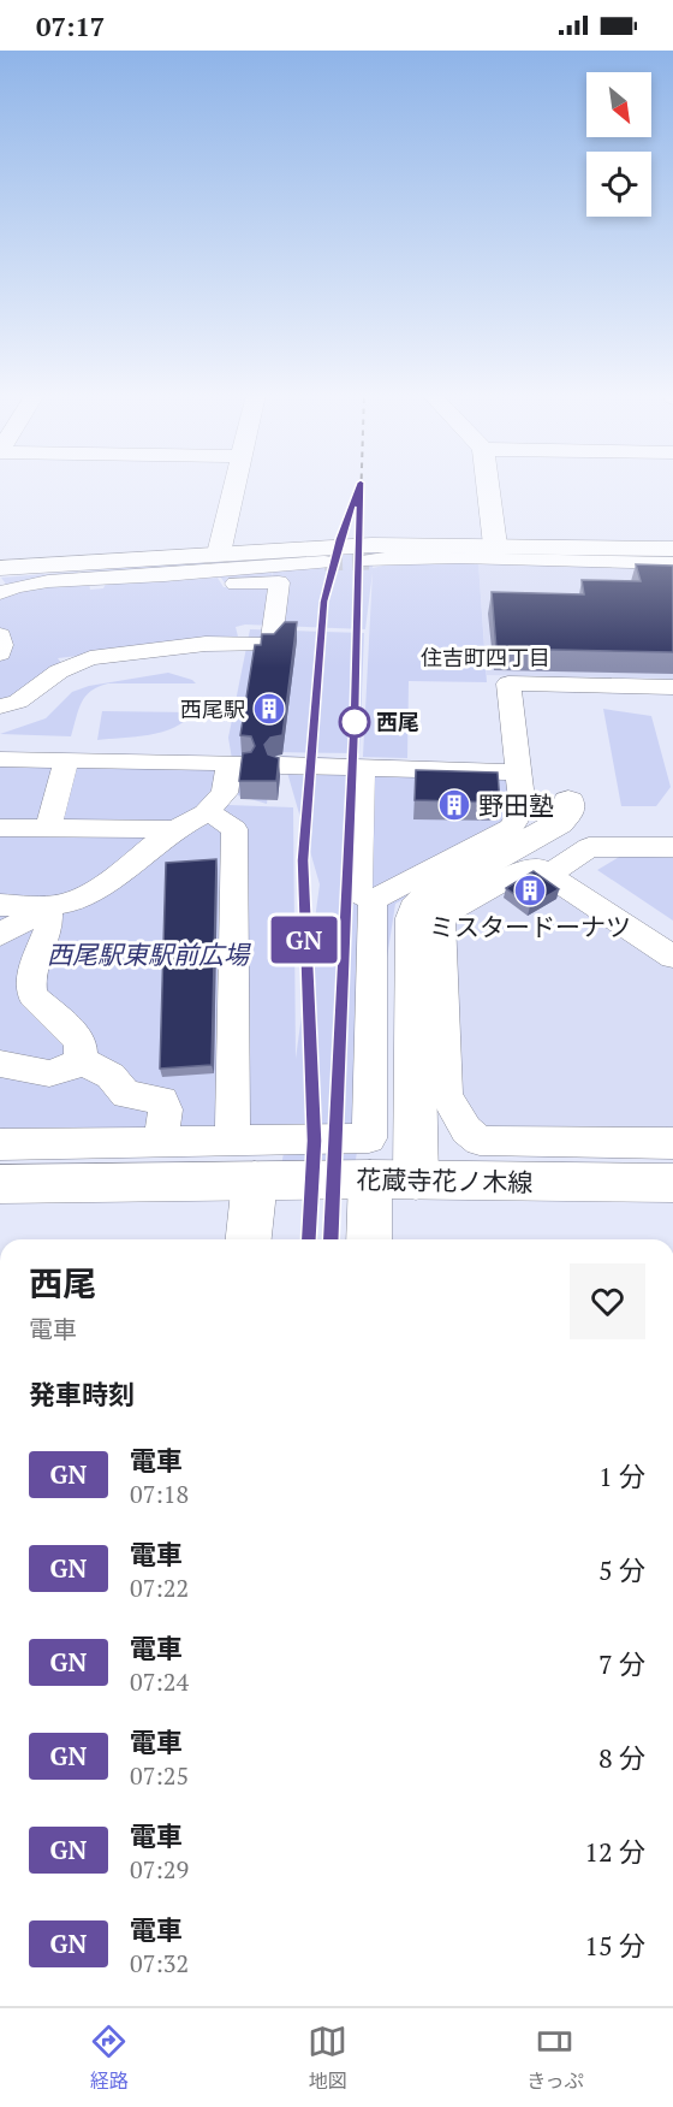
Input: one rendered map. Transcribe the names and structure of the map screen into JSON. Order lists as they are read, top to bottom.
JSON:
{
  "streets": {
    "street": ["花蔵寺花ノ木線"]
  },
  "districts": ["住吉町四丁目"],
  "parks": ["西尾駅東駅前広場"],
  "places": {
    "building": ["西尾駅", "野田塾", "ミスタードーナツ"],
    "other": ["西尾"]
  },
  "north": "bottom right",
  "page": {
    "status": "07:17",
    "on_map": "GN",
    "heading": [
      ["西尾", "電車"],
      "発車時刻"
    ],
    "list": [
      {
        "mark": "GN",
        "name": "電車",
        "note": "07:18",
        "value": "1 分"
      },
      {
        "mark": "GN",
        "name": "電車",
        "note": "07:22",
        "value": "5 分"
      },
      {
        "mark": "GN",
        "name": "電車",
        "note": "07:24",
        "value": "7 分"
      },
      {
        "mark": "GN",
        "name": "電車",
        "note": "07:25",
        "value": "8 分"
      },
      {
        "mark": "GN",
        "name": "電車",
        "note": "07:29",
        "value": "12 分"
      },
      {
        "mark": "GN",
        "name": "電車",
        "note": "07:32",
        "value": "15 分"
      }
    ],
    "tabs": ["経路", "地図", "きっぷ"]
  }
}
